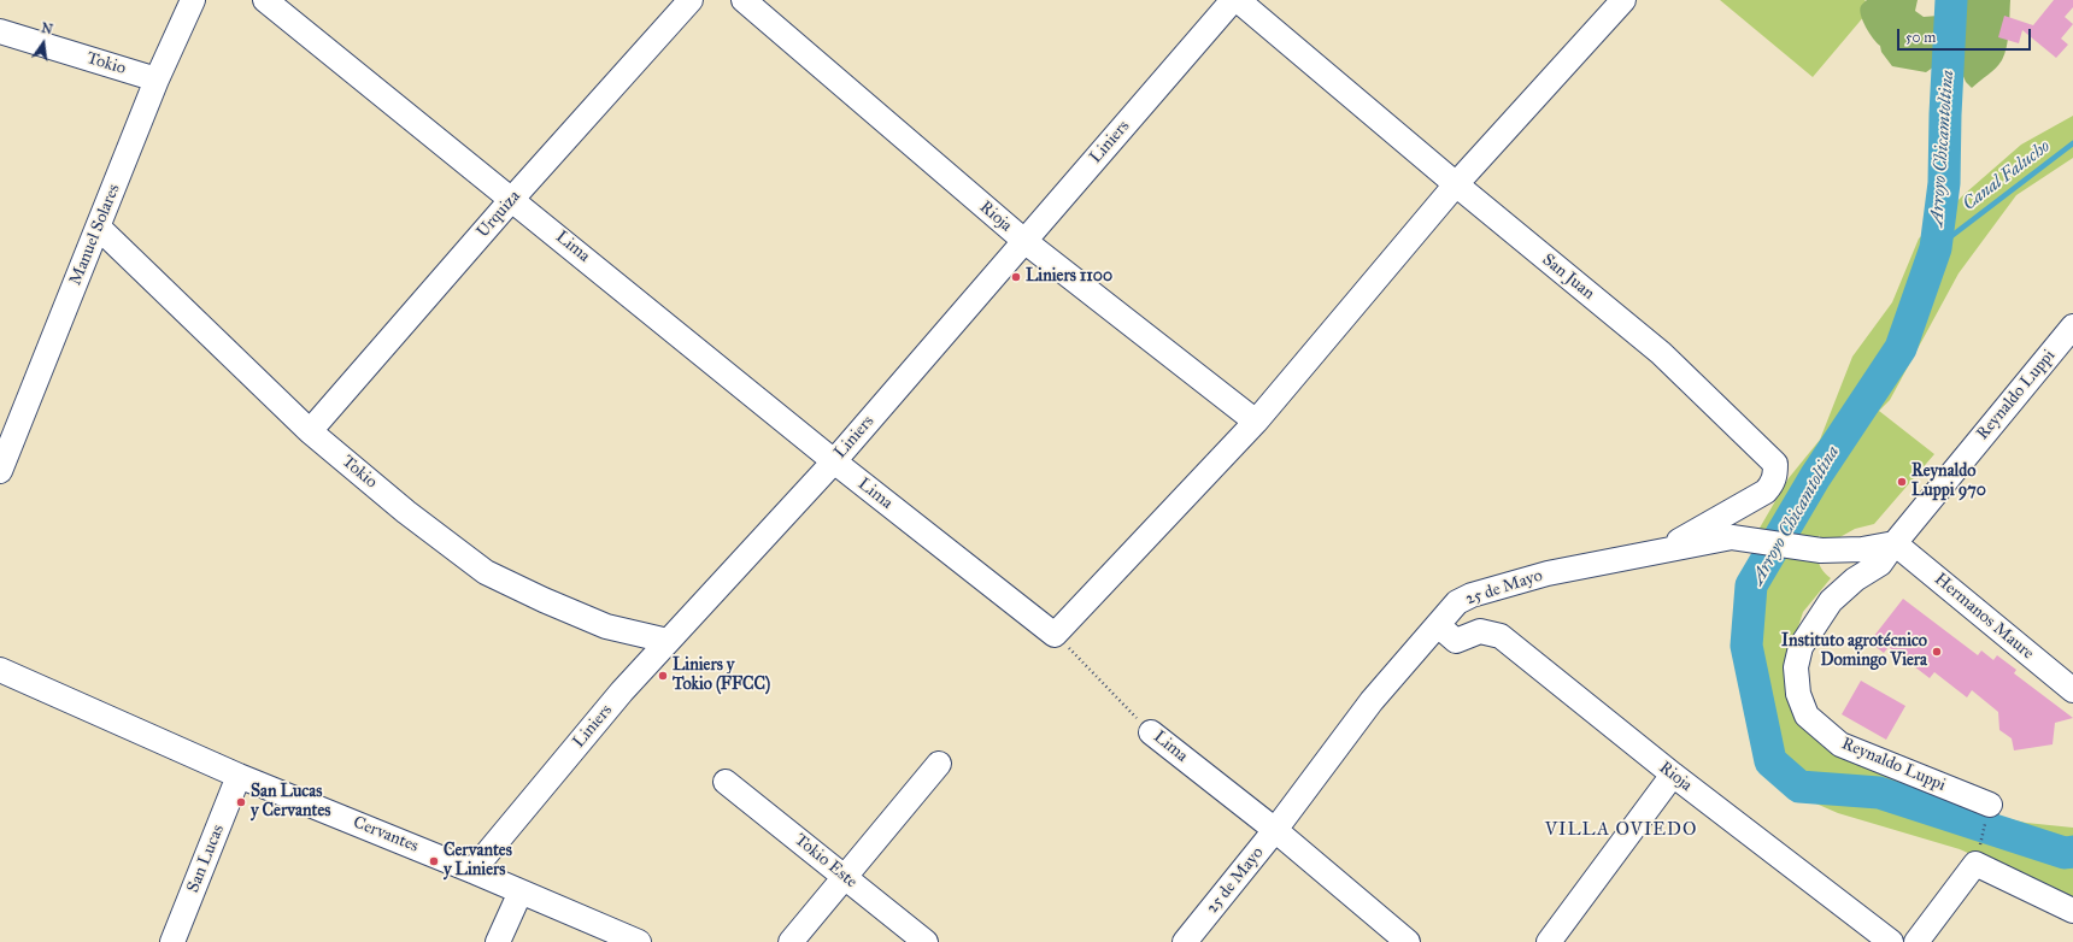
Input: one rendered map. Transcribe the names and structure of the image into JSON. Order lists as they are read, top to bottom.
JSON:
{
  "streets": {
    "street": [
      "Tokio",
      "Liniers",
      "Urquiza",
      "Rioja",
      "Manuel Solares",
      "Lima",
      "San Juan",
      "Reynaldo Luppi",
      "25 de Mayo",
      "Hermanos Maure",
      "Cervantes",
      "San Lucas",
      "Tokio Este"
    ]
  },
  "crossings": [
    ["Tokio", "Liniers"],
    ["Tokio", "Urquiza"],
    ["Tokio", "Manuel Solares"],
    ["Liniers", "Rioja"],
    ["Liniers", "Lima"],
    ["Liniers", "Cervantes"],
    ["Urquiza", "Lima"],
    ["Rioja", "25 de Mayo"],
    ["Lima", "25 de Mayo"],
    ["San Juan", "25 de Mayo"],
    ["Reynaldo Luppi", "25 de Mayo"],
    ["Reynaldo Luppi", "Hermanos Maure"],
    ["25 de Mayo", "Hermanos Maure"],
    ["Cervantes", "San Lucas"]
  ],
  "districts": ["VILLA OVIEDO"],
  "water": ["Arroyo Chicamtoltina", "Canal Falucho"],
  "places": [
    "Liniers 1100",
    "Reynaldo Luppi 970",
    "Instituto agrotécnico Domingo Viera",
    "Liniers y Tokio (FFCC)",
    "San Lucas y Cervantes",
    "Cervantes y Liniers"
  ],
  "scale_bar": "50 m",
  "north": "top"
}
